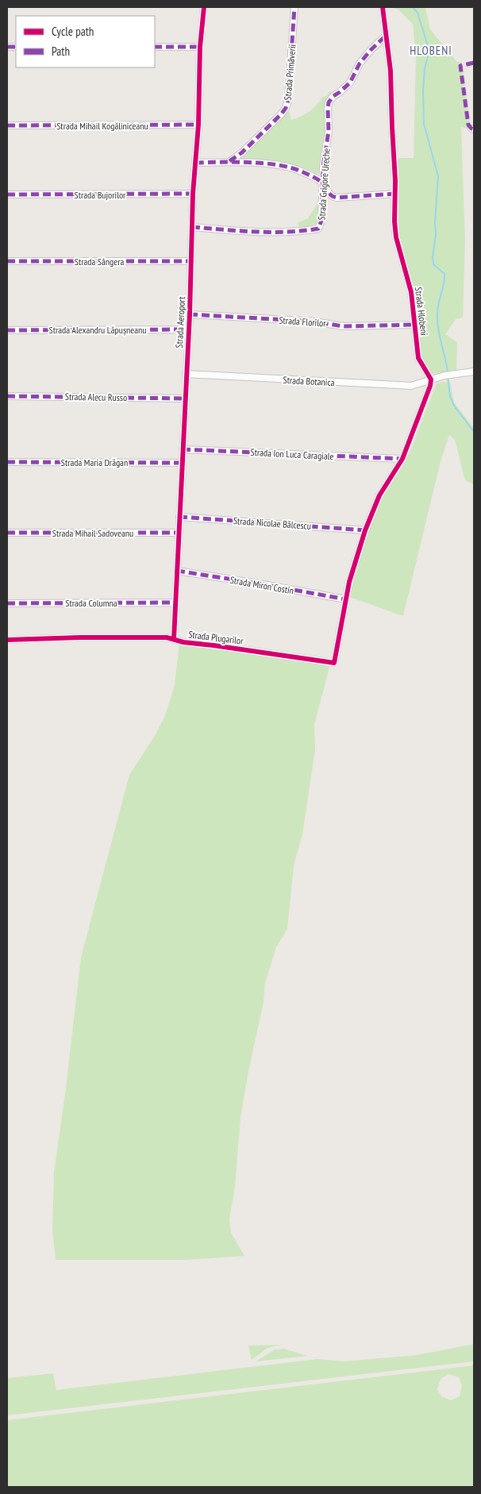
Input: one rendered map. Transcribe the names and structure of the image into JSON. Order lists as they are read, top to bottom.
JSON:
{
  "streets": {
    "street": [
      "Strada Primăverii",
      "Strada Mihail Kogăliniceanu",
      "Strada Grigore Ureche",
      "Strada Bujorilor",
      "Strada Sângera",
      "Strada Hlobeni",
      "Strada Florilor",
      "Strada Aeroport",
      "Strada Alexandru Lăpușneanu",
      "Strada Botanica",
      "Strada Alecu Russo",
      "Strada Ion Luca Caragiale",
      "Strada Maria Drăgan",
      "Strada Nicolae Bălcescu",
      "Strada Mihail Sadoveanu",
      "Strada Miron Costin",
      "Strada Columna",
      "Strada Plugarilor"
    ]
  },
  "crossings": [
    ["Strada Mihail Kogăliniceanu", "Strada Aeroport"],
    ["Strada Grigore Ureche", "Strada Hlobeni"],
    ["Strada Grigore Ureche", "Strada Aeroport"],
    ["Strada Bujorilor", "Strada Aeroport"],
    ["Strada Sângera", "Strada Aeroport"],
    ["Strada Hlobeni", "Strada Florilor"],
    ["Strada Hlobeni", "Strada Botanica"],
    ["Strada Florilor", "Strada Aeroport"],
    ["Strada Aeroport", "Strada Alexandru Lăpușneanu"],
    ["Strada Aeroport", "Strada Botanica"],
    ["Strada Aeroport", "Strada Alecu Russo"],
    ["Strada Aeroport", "Strada Ion Luca Caragiale"],
    ["Strada Aeroport", "Strada Maria Drăgan"],
    ["Strada Aeroport", "Strada Nicolae Bălcescu"],
    ["Strada Aeroport", "Strada Mihail Sadoveanu"],
    ["Strada Aeroport", "Strada Miron Costin"],
    ["Strada Aeroport", "Strada Columna"],
    ["Strada Aeroport", "Strada Plugarilor"],
    ["Strada Miron Costin", "Strada Plugarilor"]
  ],
  "districts": ["HLOBENI"],
  "legend": ["Cycle path", "Path"]
}
